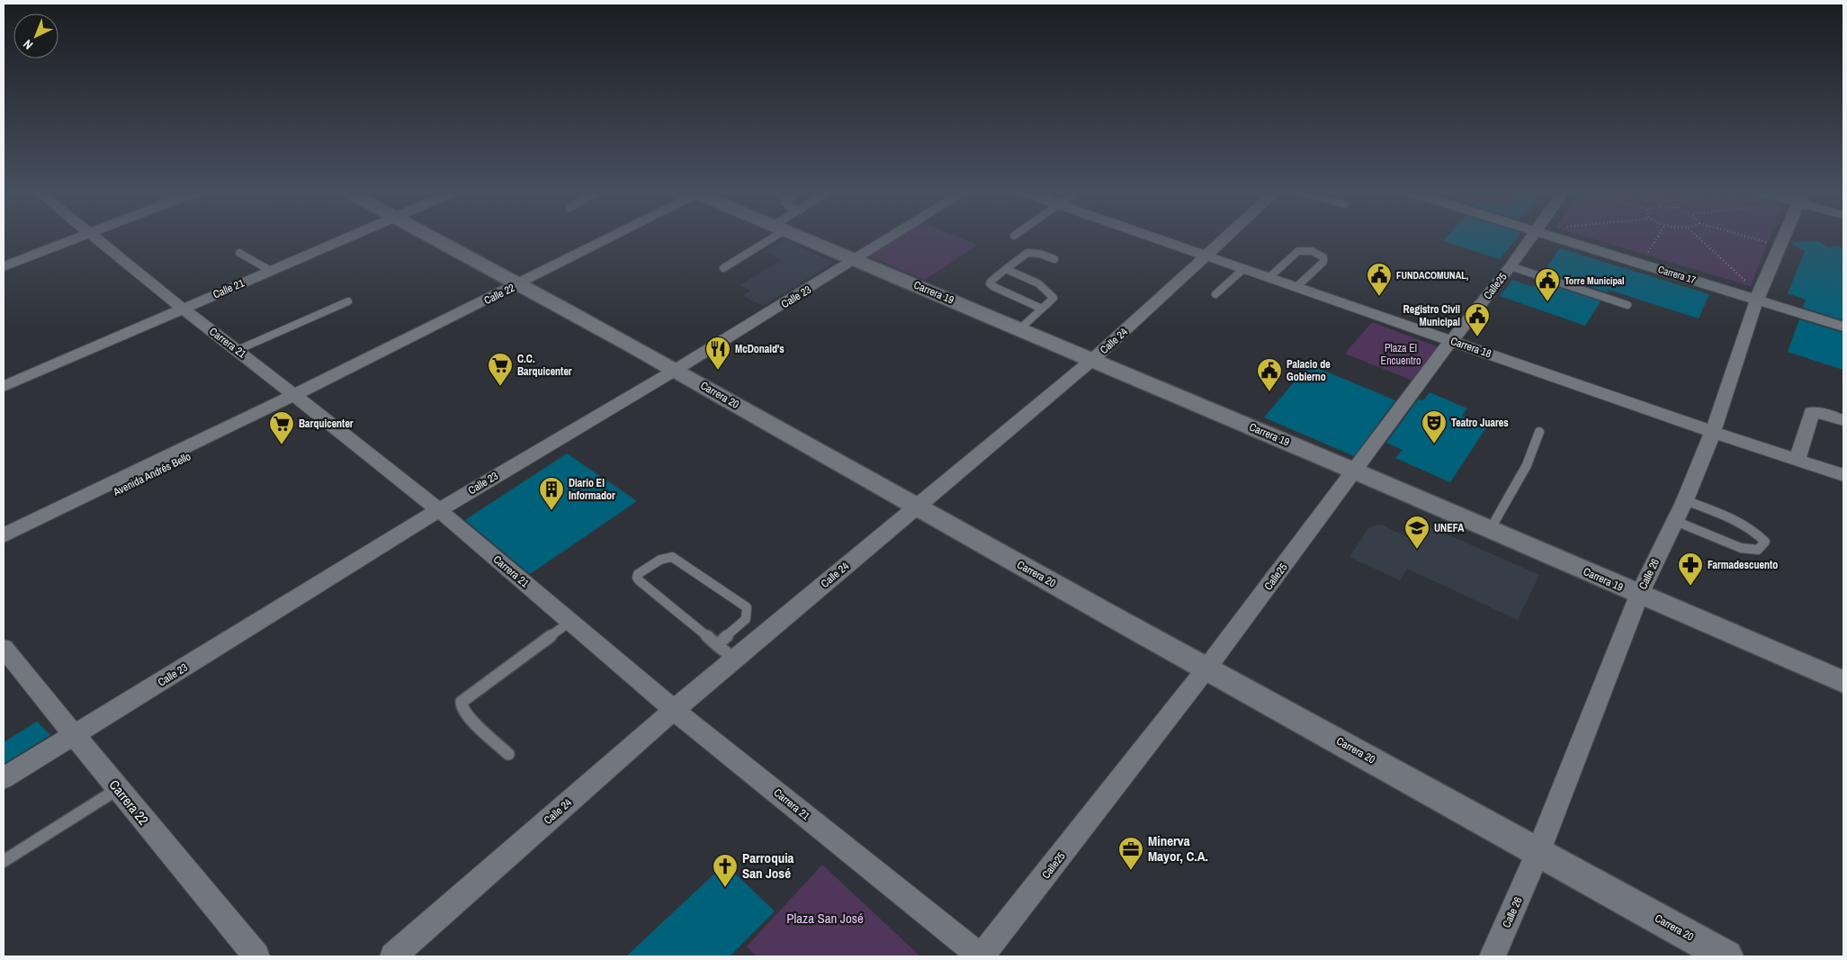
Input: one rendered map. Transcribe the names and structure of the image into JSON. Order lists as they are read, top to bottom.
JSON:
{
  "streets": {
    "street": [
      "Carrera 17",
      "Calle25",
      "Calle 21",
      "Carrera 19",
      "Calle 22",
      "Calle 23",
      "Calle 24",
      "Carrera 21",
      "Carrera 18",
      "Carrera 20",
      "Avenida Andrés Bello",
      "Calle 26",
      "Carrera 22"
    ]
  },
  "crossings": [
    ["Carrera 17", "Calle 26"],
    ["Calle25", "Carrera 19"],
    ["Calle25", "Carrera 21"],
    ["Calle25", "Carrera 18"],
    ["Calle25", "Carrera 20"],
    ["Calle 21", "Carrera 21"],
    ["Carrera 19", "Calle 23"],
    ["Carrera 19", "Calle 24"],
    ["Carrera 19", "Calle 26"],
    ["Calle 22", "Carrera 21"],
    ["Calle 22", "Carrera 20"],
    ["Calle 22", "Avenida Andrés Bello"],
    ["Calle 23", "Carrera 21"],
    ["Calle 23", "Carrera 20"],
    ["Calle 23", "Carrera 22"],
    ["Calle 24", "Carrera 21"],
    ["Calle 24", "Carrera 18"],
    ["Calle 24", "Carrera 20"],
    ["Carrera 21", "Avenida Andrés Bello"],
    ["Carrera 18", "Calle 26"],
    ["Carrera 20", "Calle 26"]
  ],
  "parks": ["Plaza El Encuentro", "Plaza San José"],
  "places": {
    "public building": [
      "FUNDACOMUNAL,",
      "Torre Municipal",
      "Registro Civil Municipal",
      "Palacio de Gobierno"
    ],
    "restaurant": ["McDonald's"],
    "supermarket": ["C.C. Barquicenter", "Barquicenter"],
    "theatre": ["Teatro Juares"],
    "building": ["Diario El Informador"],
    "school or university": ["UNEFA"],
    "pharmacy": ["Farmadescuento"],
    "office": ["Minerva Mayor, C.A."],
    "church": ["Parroquia San José"]
  },
  "north": "bottom left"
}
